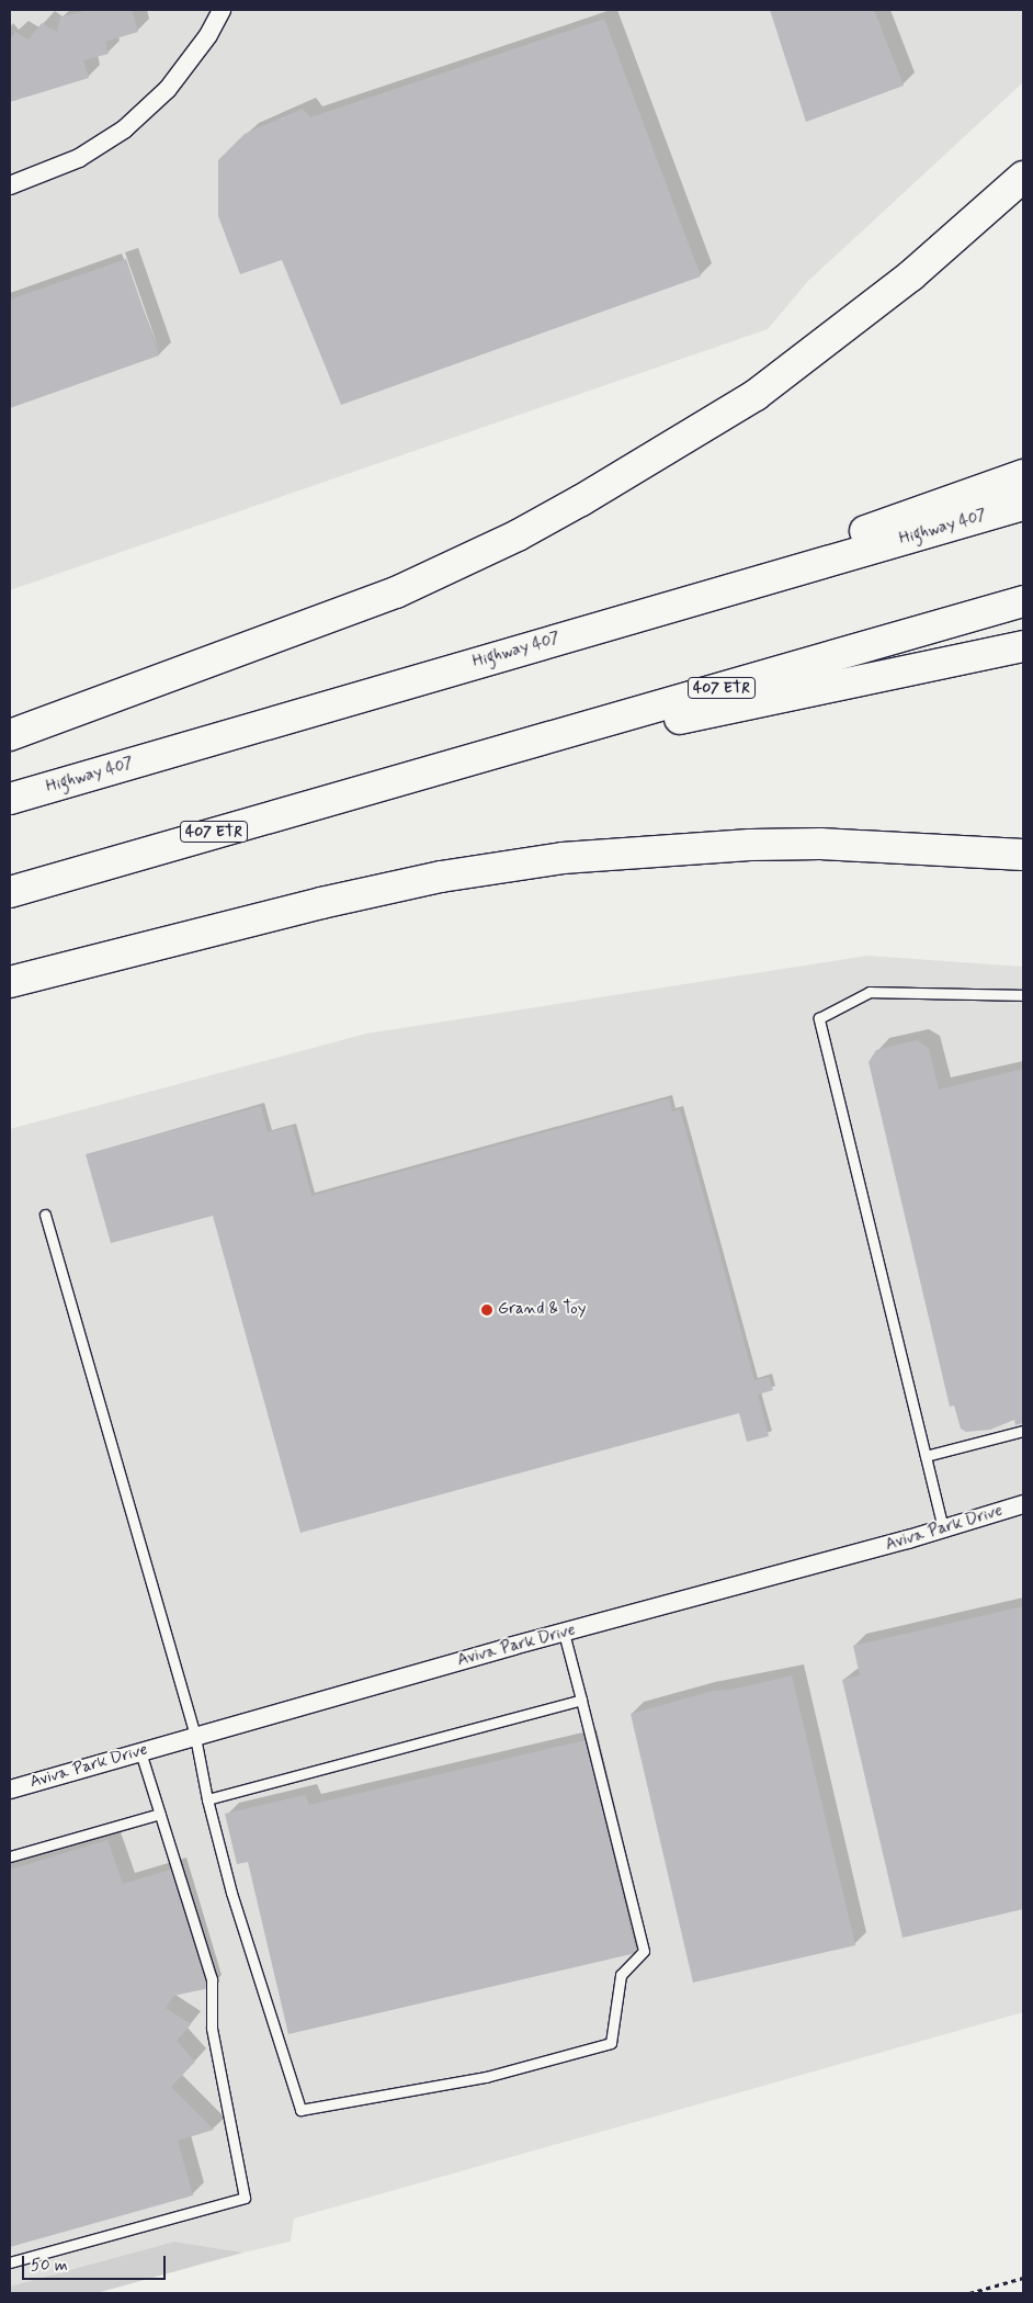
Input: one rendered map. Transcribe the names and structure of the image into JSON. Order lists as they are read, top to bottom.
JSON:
{
  "streets": {
    "highway": ["Highway 407", "407 ETR"],
    "street": ["Aviva Park Drive"]
  },
  "places": ["Grand & Toy"],
  "scale_bar": "50 m"
}
